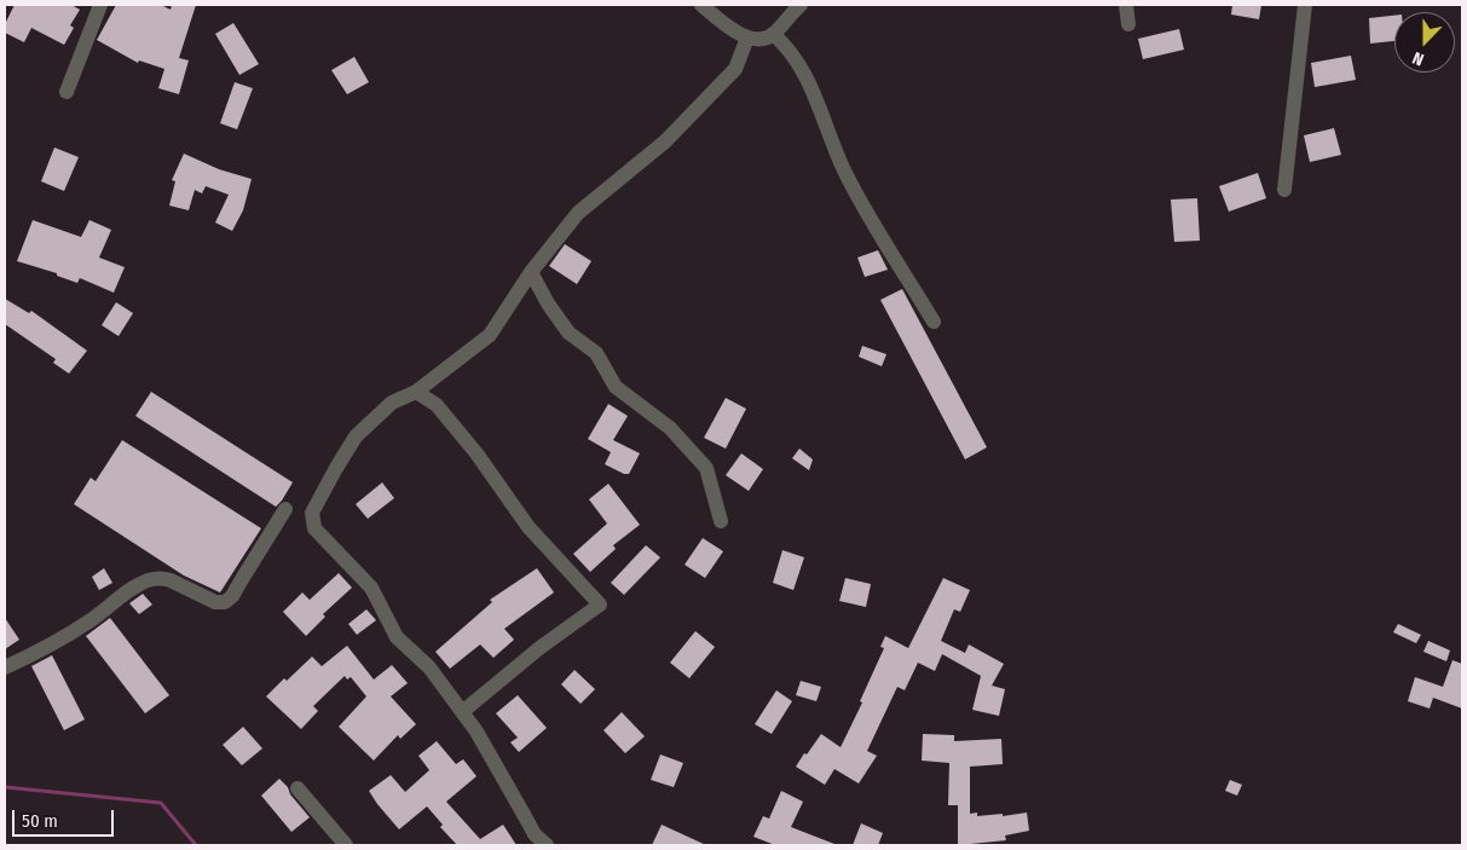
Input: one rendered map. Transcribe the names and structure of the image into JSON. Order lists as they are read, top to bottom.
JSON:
{
  "scale_bar": "50 m",
  "north": "bottom"
}
